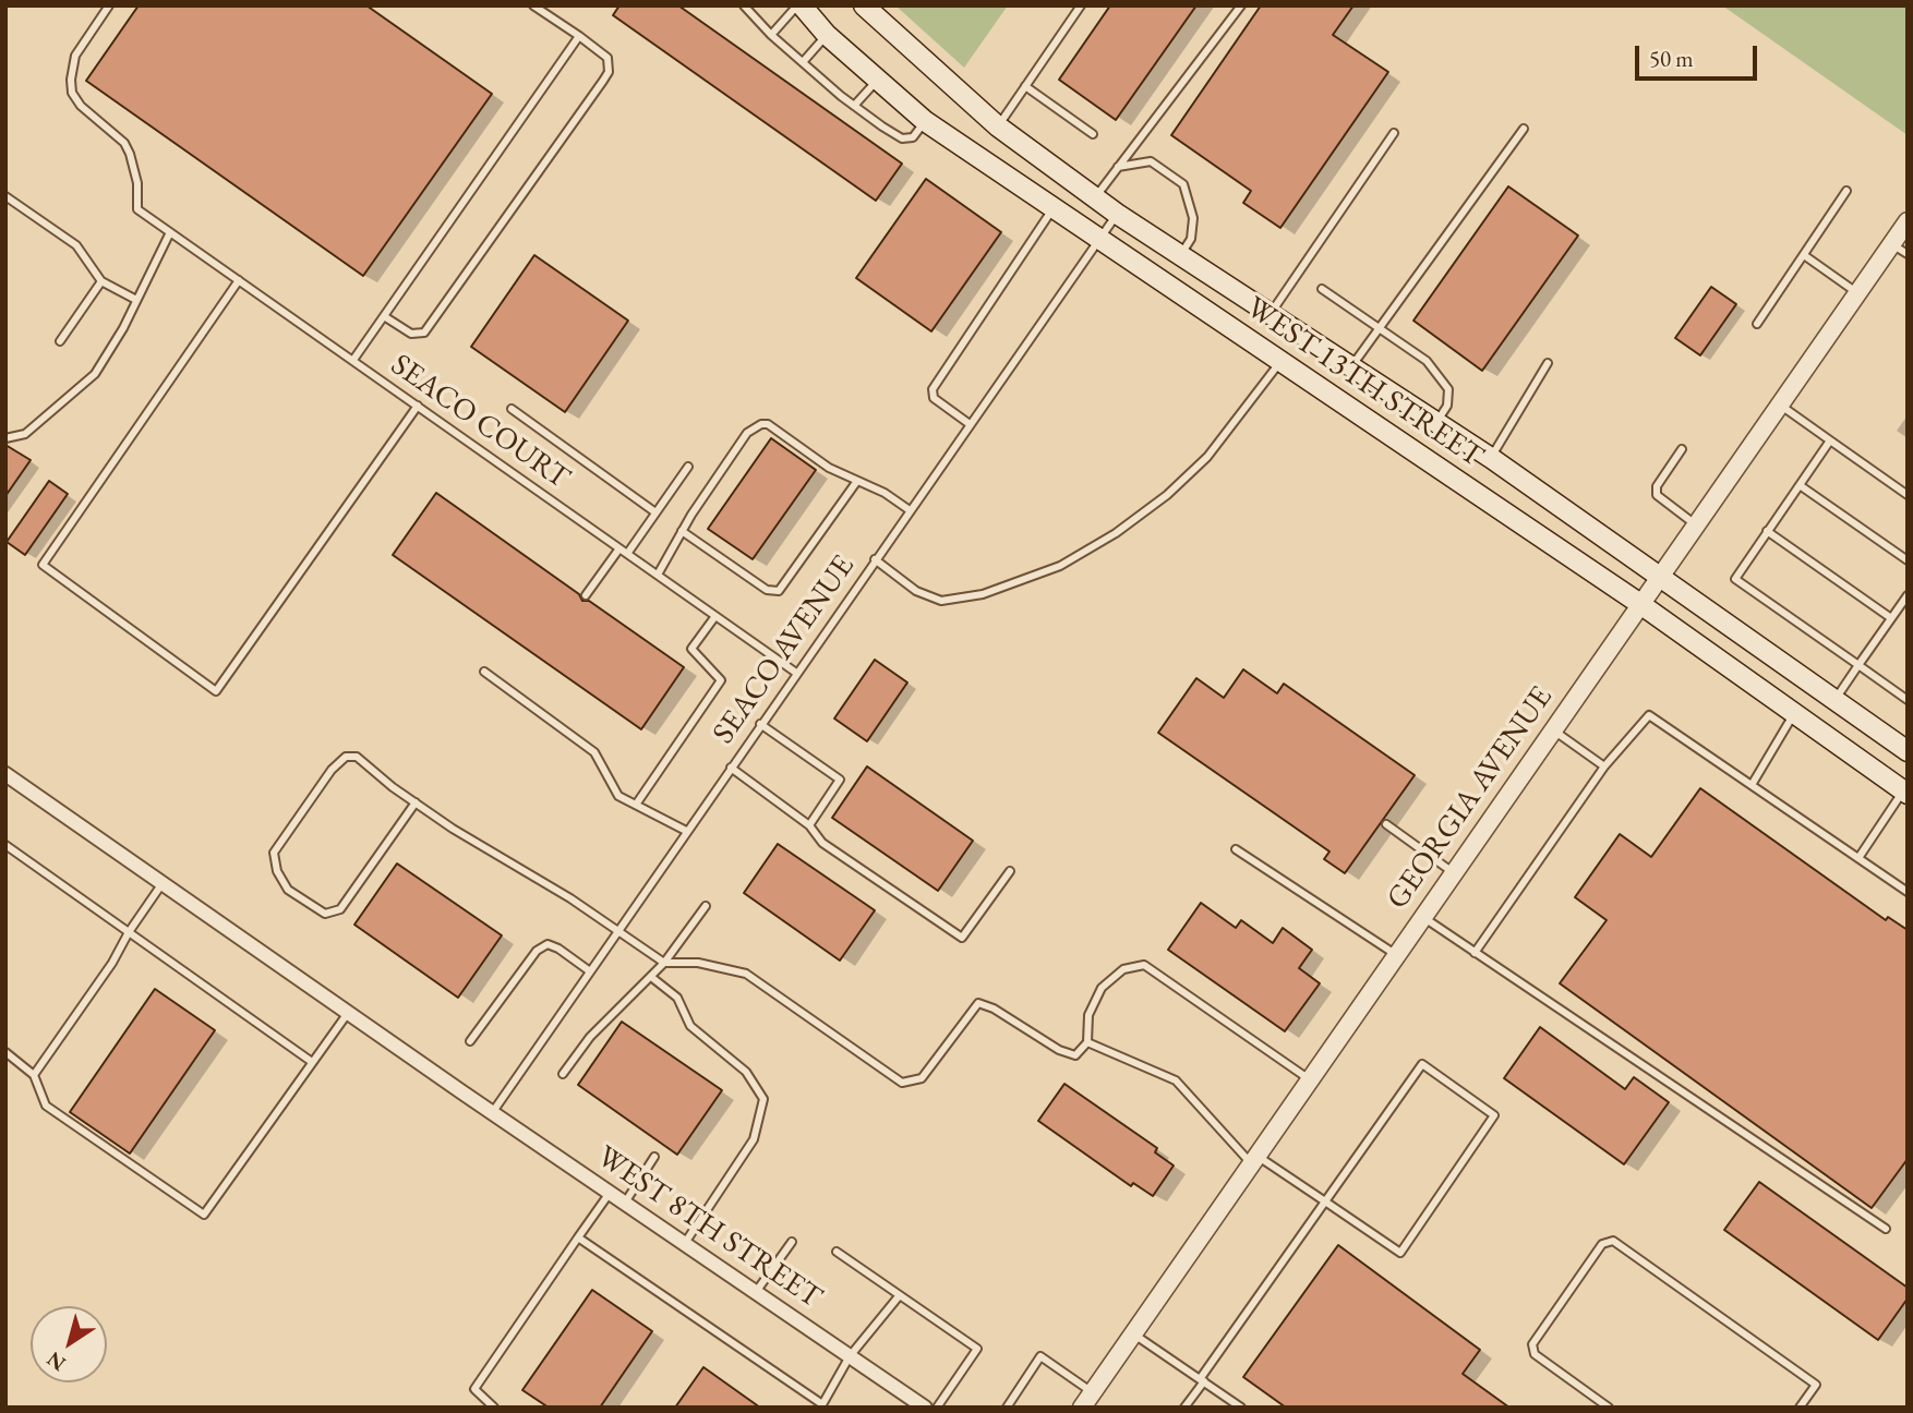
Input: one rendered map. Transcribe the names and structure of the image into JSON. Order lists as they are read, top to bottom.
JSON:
{
  "streets": {
    "main road": ["WEST 13TH STREET"],
    "street": ["GEORGIA AVENUE", "WEST 8TH STREET"],
    "lane": ["SEACO COURT", "SEACO AVENUE"]
  },
  "crossings": [
    ["WEST 13TH STREET", "SEACO AVENUE"],
    ["WEST 13TH STREET", "GEORGIA AVENUE"],
    ["SEACO COURT", "SEACO AVENUE"],
    ["SEACO AVENUE", "WEST 8TH STREET"]
  ],
  "scale_bar": "50 m",
  "north": "bottom left"
}
